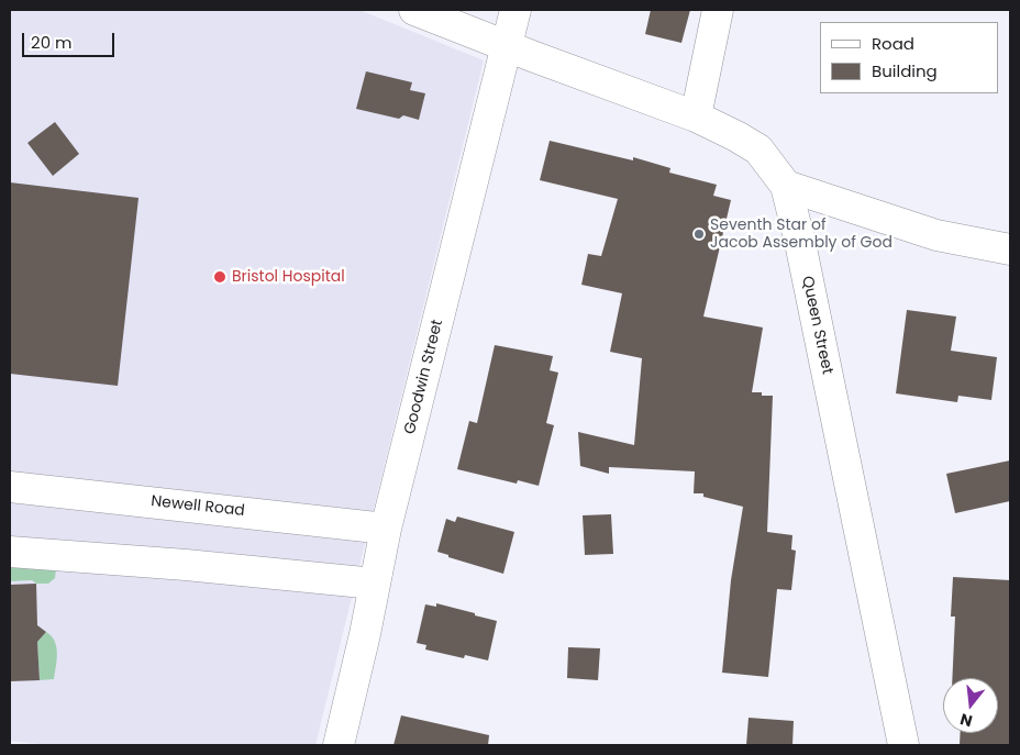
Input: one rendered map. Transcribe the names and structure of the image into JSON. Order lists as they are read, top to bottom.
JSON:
{
  "streets": {
    "street": ["Queen Street", "Goodwin Street", "Newell Road"]
  },
  "crossings": [
    ["Queen Street", "Goodwin Street"],
    ["Goodwin Street", "Newell Road"]
  ],
  "places": ["Seventh Star of Jacob Assembly of God", "Bristol Hospital"],
  "legend": ["Road", "Building"],
  "scale_bar": "20 m",
  "north": "bottom"
}
